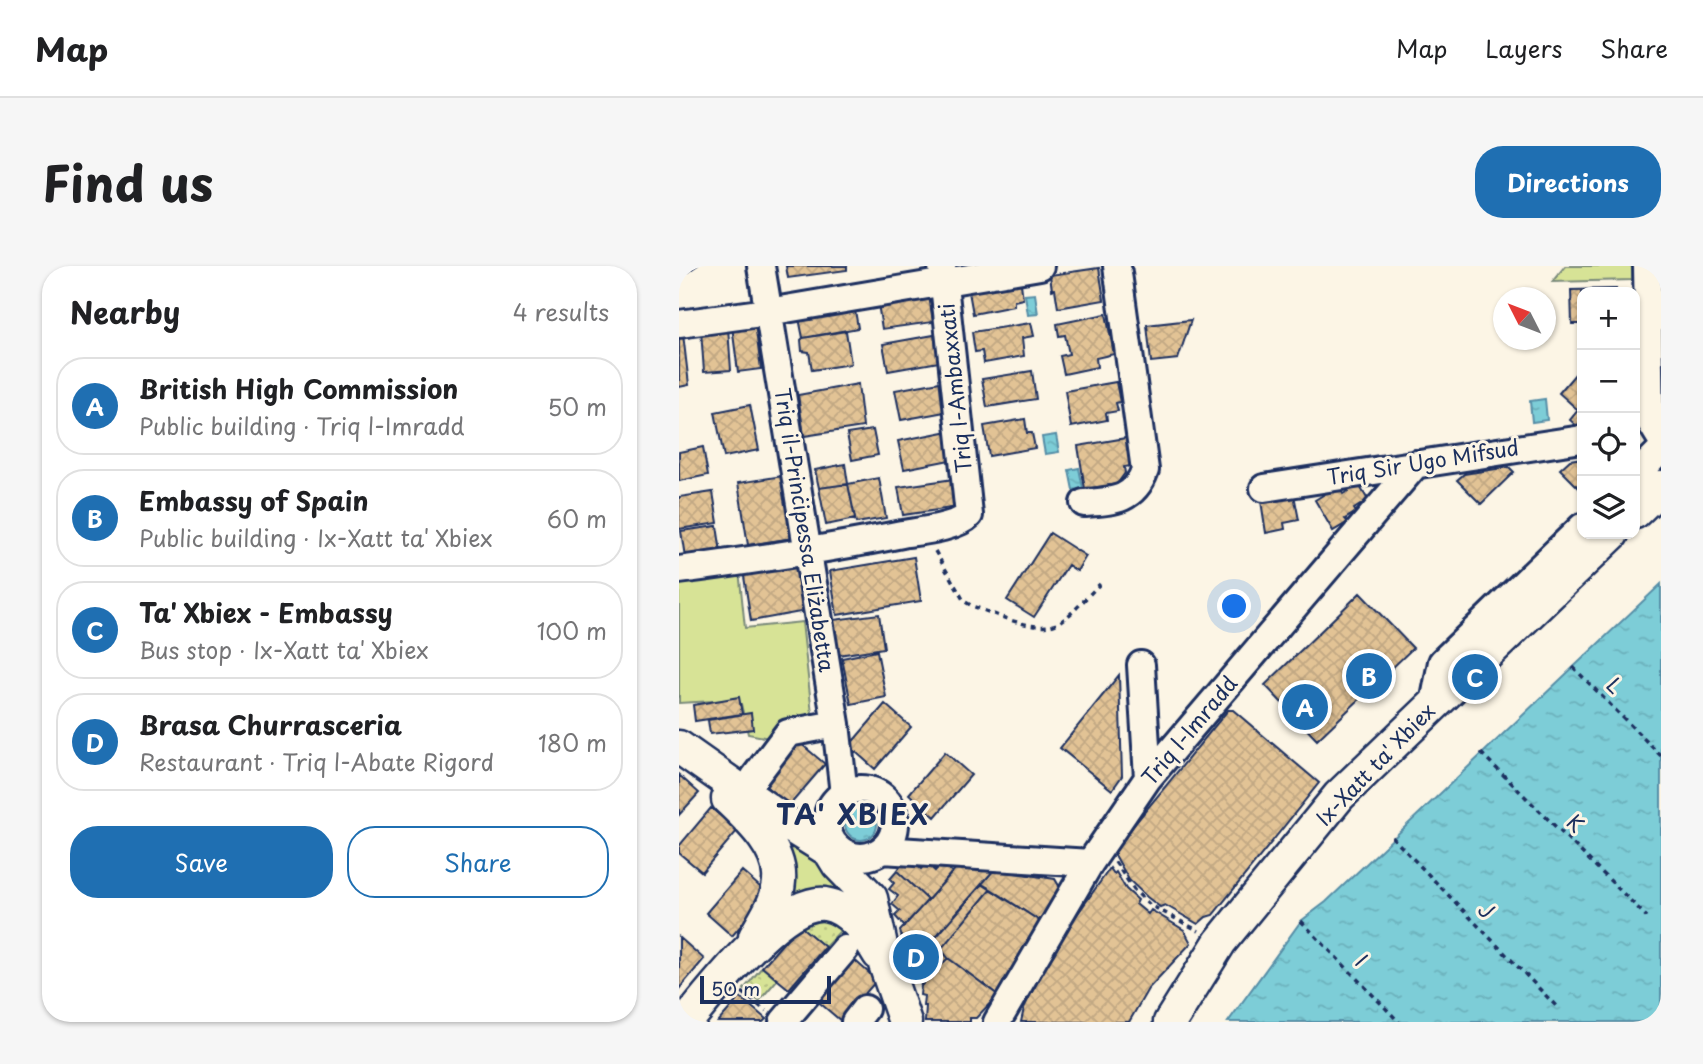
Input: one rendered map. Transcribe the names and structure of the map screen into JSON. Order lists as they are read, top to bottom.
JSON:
{
  "streets": {
    "main road": ["Ix-Xatt ta' Xbiex"],
    "street": [
      "Triq l-Ambaxxati",
      "Triq Sir Ugo Mifsud",
      "Triq il-Prinċipessa Eliżabetta",
      "Triq l-Imradd"
    ],
    "path": [
      "L",
      "K",
      "J",
      "I"
    ]
  },
  "crossings": [
    ["Triq Sir Ugo Mifsud", "Triq l-Imradd"]
  ],
  "districts": ["TA' XBIEX"],
  "scale_bar": "50 m",
  "north": "top left",
  "page": {
    "header": "Map",
    "nav": ["Map", "Layers", "Share"],
    "title": "Find us",
    "buttons": [
      "Directions",
      ["Save", "Share"]
    ],
    "heading": ["Nearby", "4 results"],
    "map_buttons": ["+", "−"],
    "list": [
      {
        "mark": "A",
        "name": "British High Commission",
        "note": "Public building · Triq l-Imradd",
        "value": "50 m"
      },
      {
        "mark": "B",
        "name": "Embassy of Spain",
        "note": "Public building · Ix-Xatt ta' Xbiex",
        "value": "60 m"
      },
      {
        "mark": "C",
        "name": "Ta' Xbiex - Embassy",
        "note": "Bus stop · Ix-Xatt ta' Xbiex",
        "value": "100 m"
      },
      {
        "mark": "D",
        "name": "Brasa Churrasceria",
        "note": "Restaurant · Triq l-Abate Rigord",
        "value": "180 m"
      }
    ],
    "pins": [
      "B",
      "C",
      "A",
      "D"
    ],
    "scale": "50 m"
  }
}
